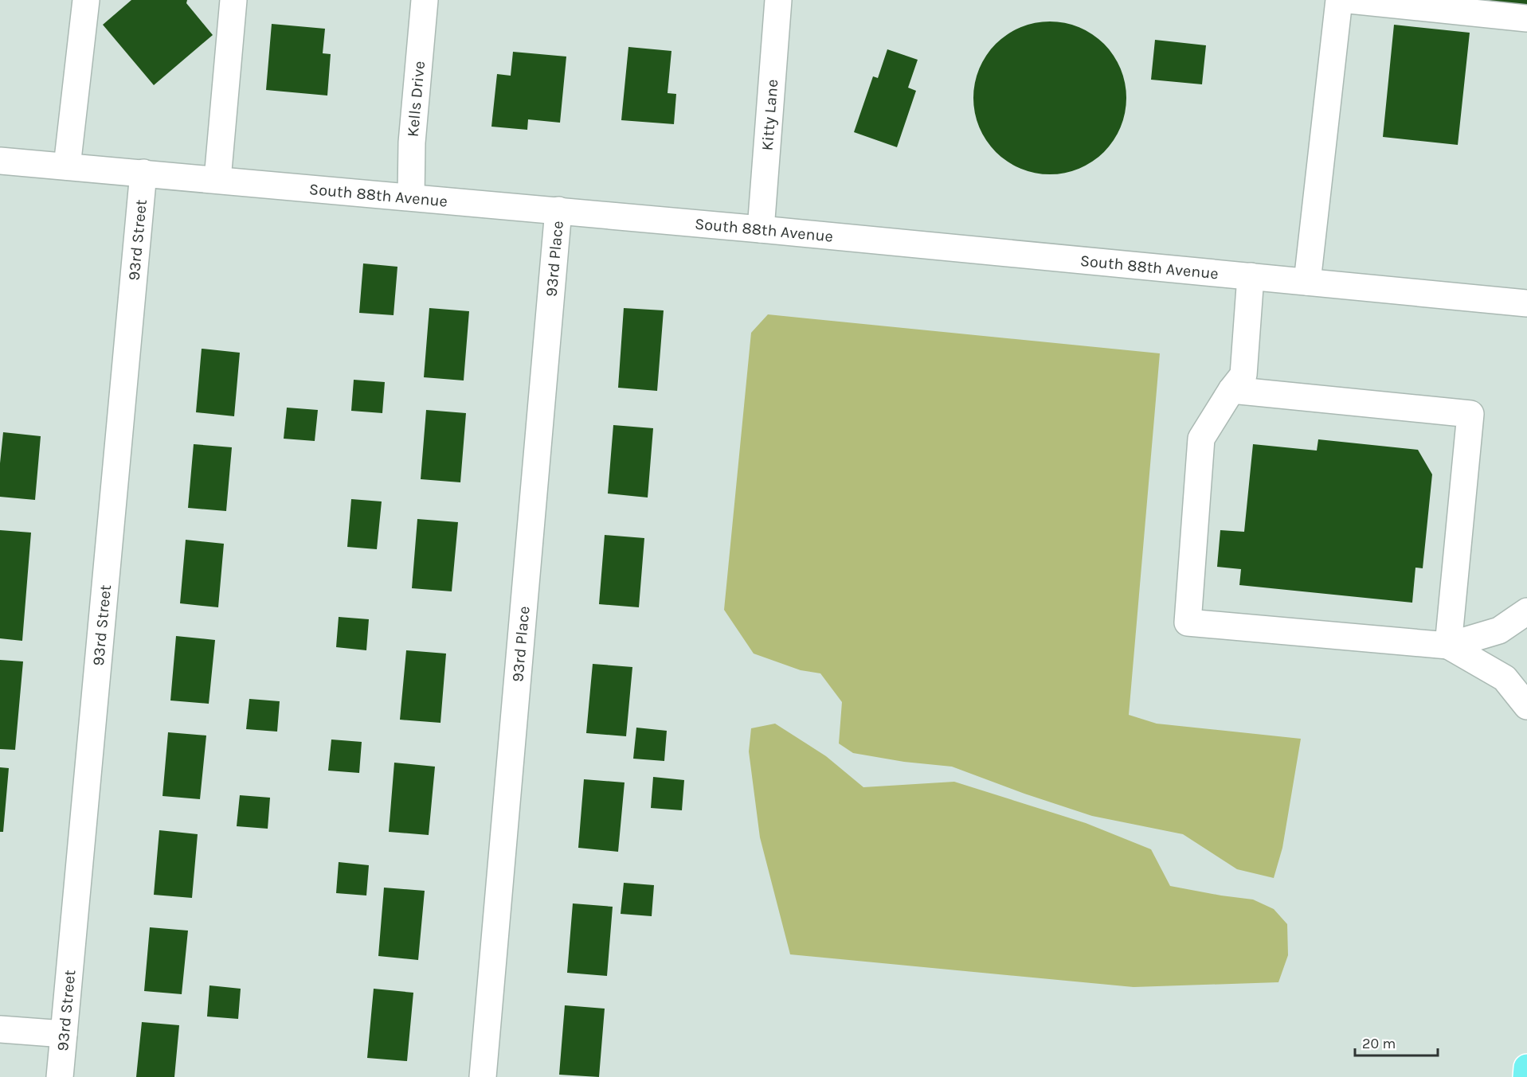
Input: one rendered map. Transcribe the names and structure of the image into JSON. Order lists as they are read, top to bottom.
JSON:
{
  "streets": {
    "street": [
      "Kells Drive",
      "Kitty Lane",
      "South 88th Avenue",
      "93rd Street",
      "93rd Place"
    ]
  },
  "crossings": [
    ["Kells Drive", "South 88th Avenue"],
    ["Kitty Lane", "South 88th Avenue"],
    ["South 88th Avenue", "93rd Street"],
    ["South 88th Avenue", "93rd Place"]
  ],
  "scale_bar": "20 m"
}
